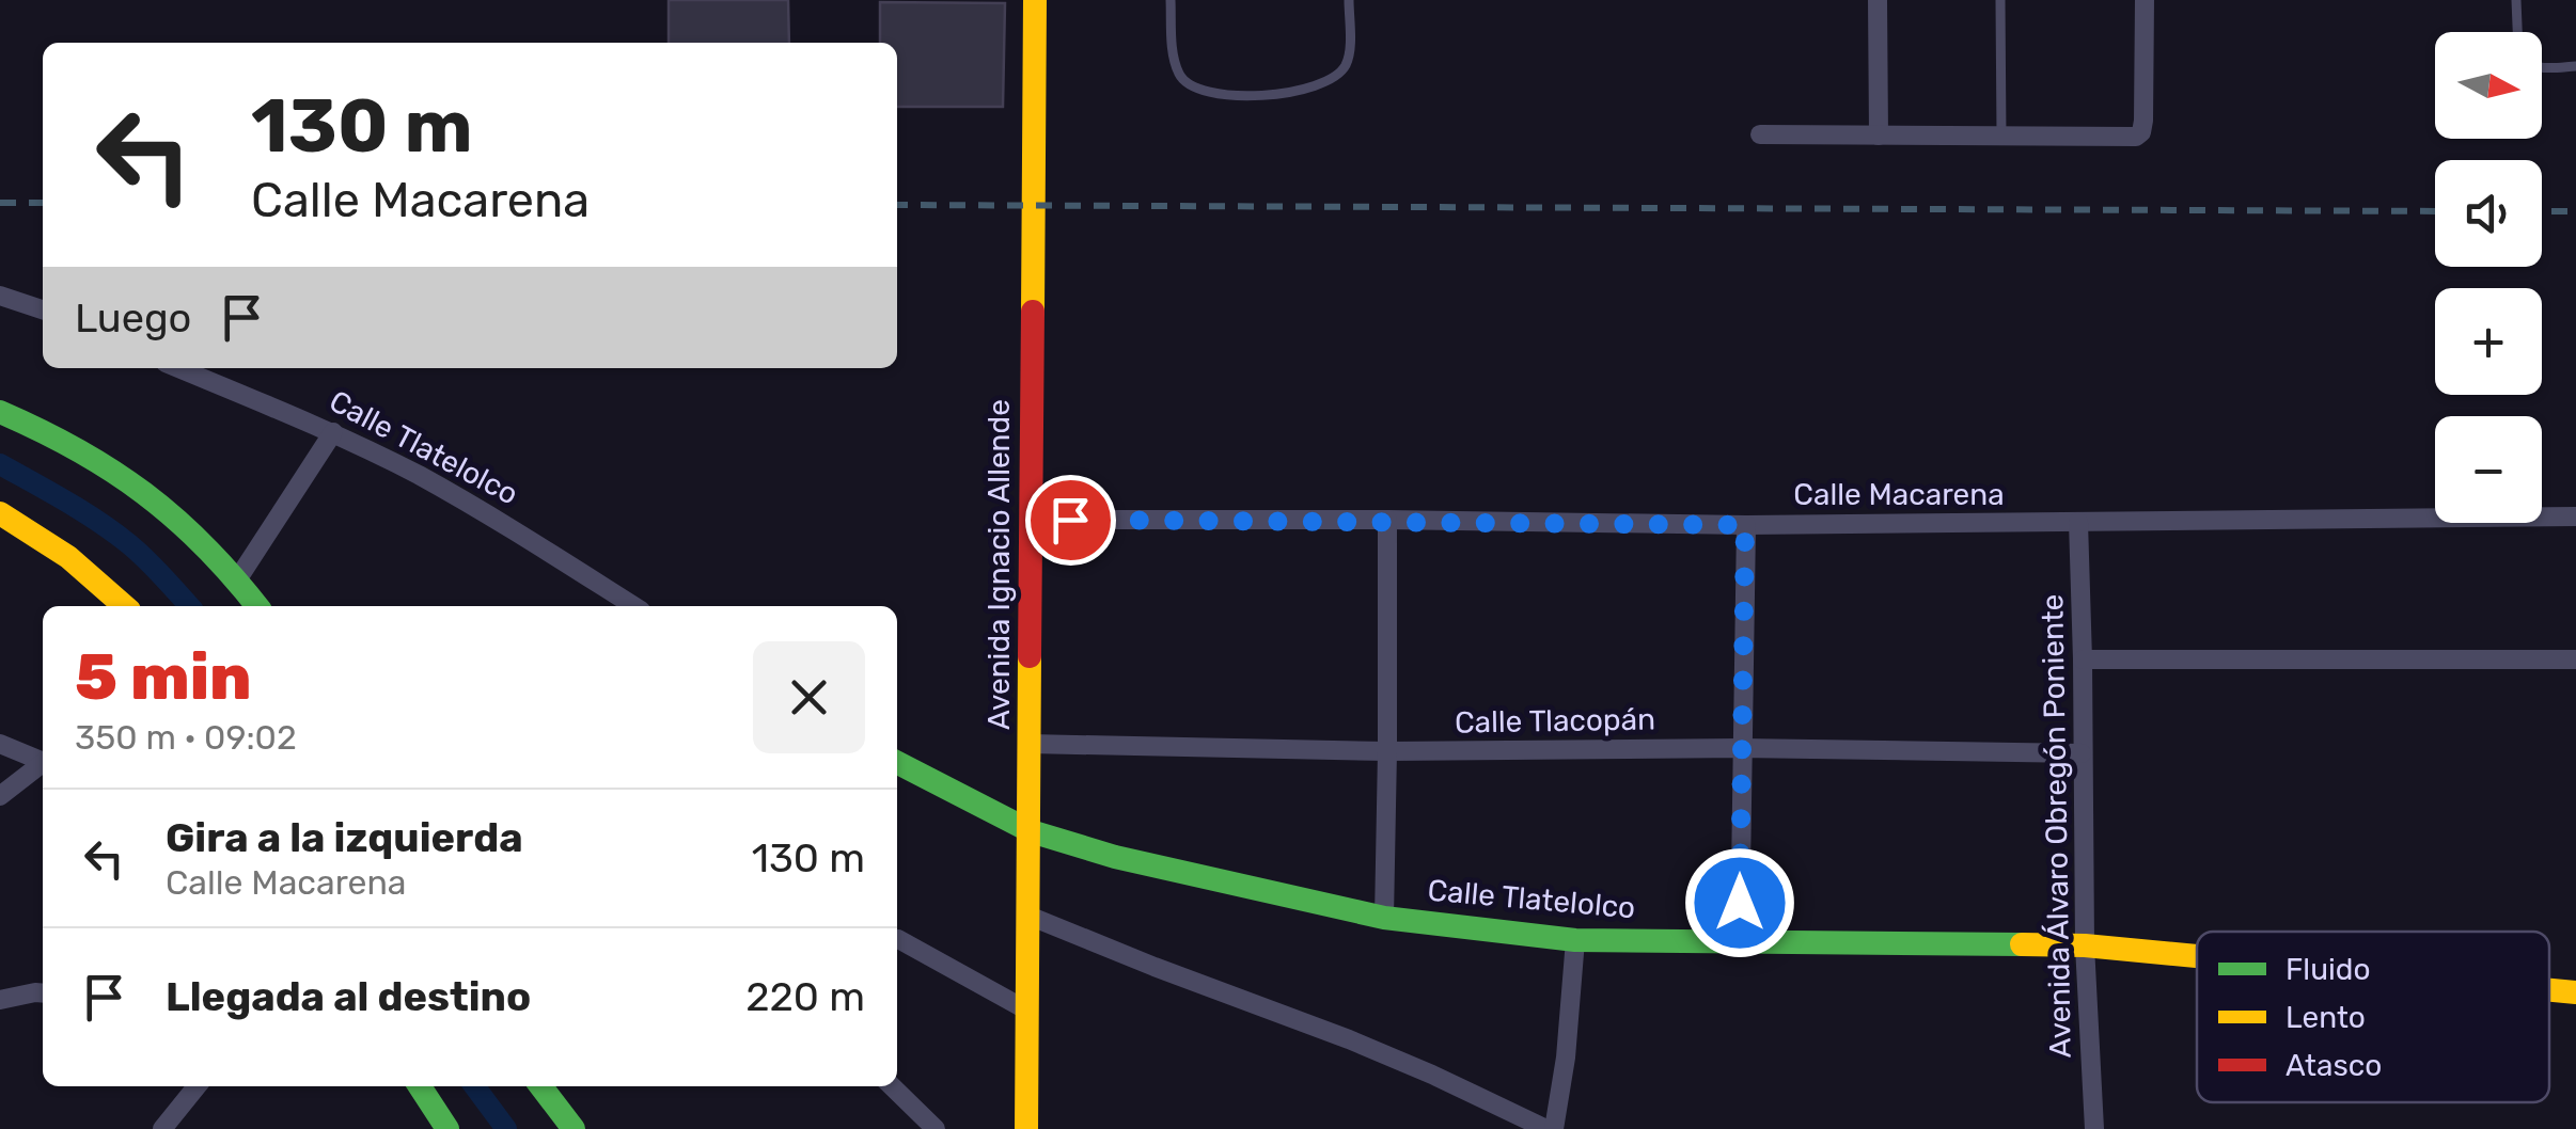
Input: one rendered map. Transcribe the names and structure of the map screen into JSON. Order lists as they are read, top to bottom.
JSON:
{
  "streets": {
    "street": [
      "Calle Tlatelolco",
      "Calle Macarena",
      "Avenida Ignacio Allende",
      "Calle Tlacopán",
      "Avenida Álvaro Obregón Poniente"
    ]
  },
  "crossings": [
    ["Calle Tlatelolco", "Avenida Ignacio Allende"],
    ["Calle Tlatelolco", "Avenida Álvaro Obregón Poniente"],
    ["Calle Macarena", "Avenida Ignacio Allende"],
    ["Calle Macarena", "Avenida Álvaro Obregón Poniente"],
    ["Avenida Ignacio Allende", "Calle Tlacopán"],
    ["Calle Tlacopán", "Avenida Álvaro Obregón Poniente"]
  ],
  "legend": ["Fluido", "Lento", "Atasco"],
  "north": "right",
  "page": {
    "map_buttons": ["+", "−"],
    "turn": ["130 m", "Calle Macarena"],
    "then": "Luego",
    "heading": ["5 min", "350 m · 09:02"],
    "list": [
      {
        "name": "Gira a la izquierda",
        "note": "Calle Macarena",
        "value": "130 m"
      },
      {
        "name": "Llegada al destino",
        "value": "220 m"
      }
    ]
  }
}
